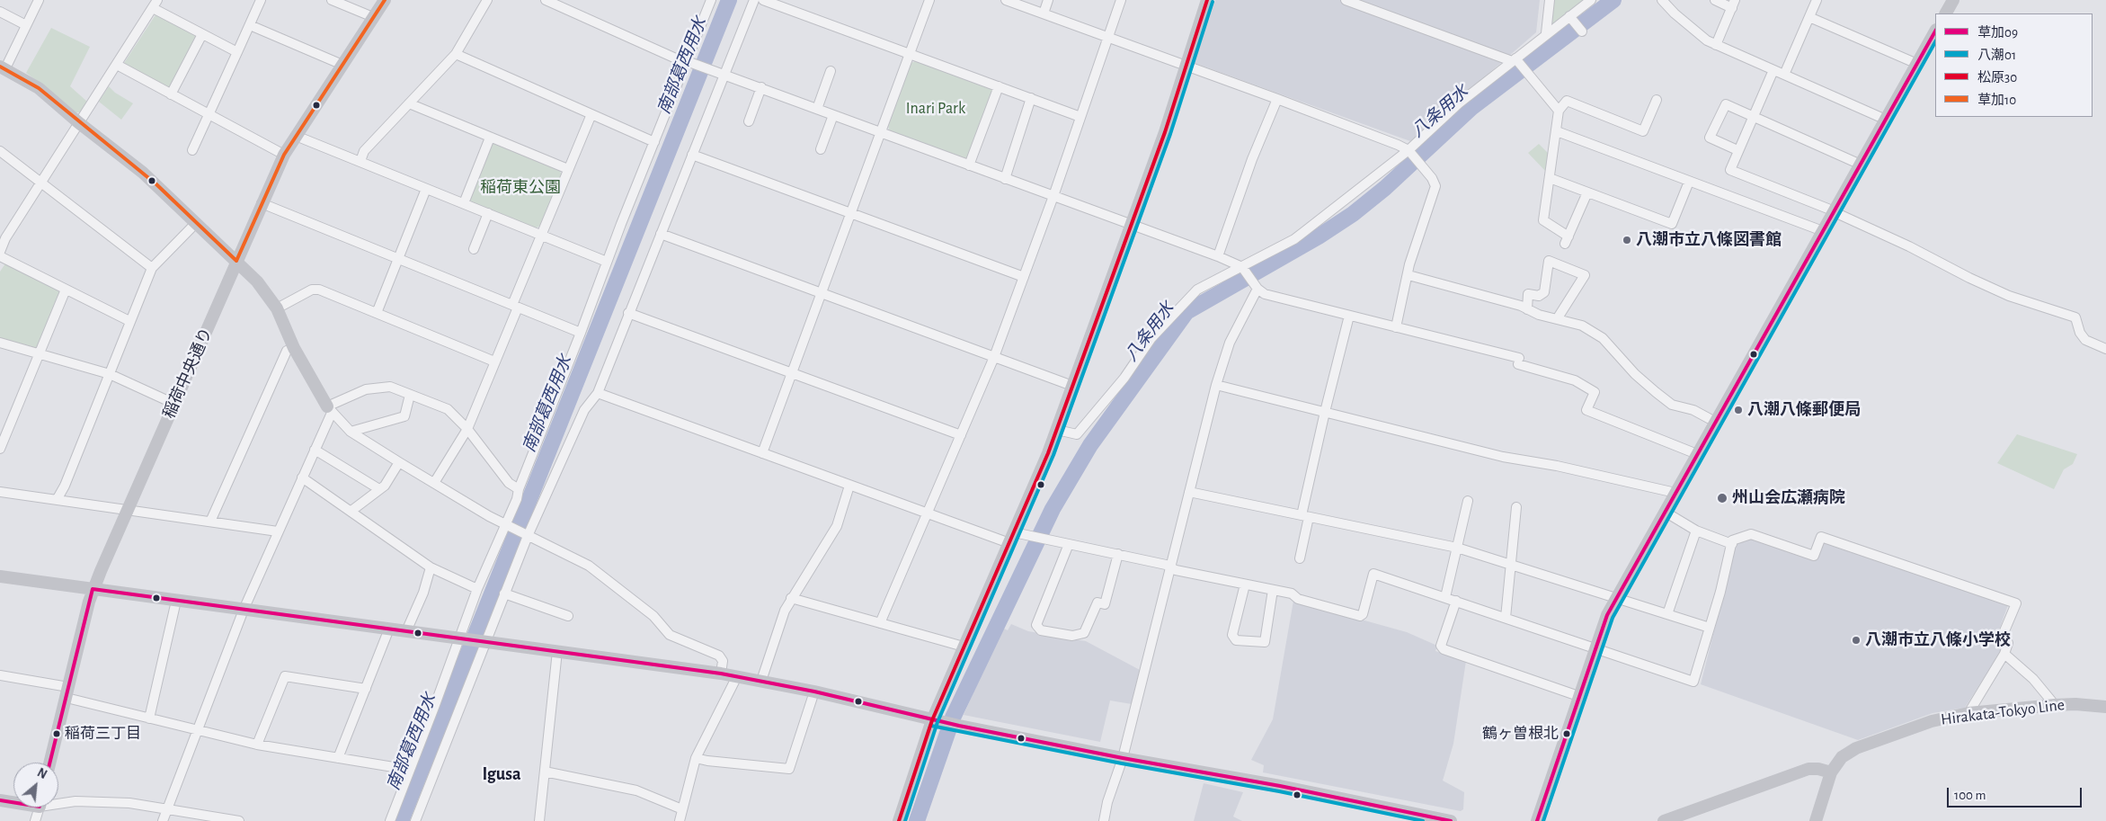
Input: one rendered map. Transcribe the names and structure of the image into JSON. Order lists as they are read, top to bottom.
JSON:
{
  "streets": {
    "street": ["稲荷中央通り", "Hirakata-Tokyo Line"]
  },
  "districts": ["Igusa"],
  "water": ["南部葛西用水", "八条用水"],
  "parks": ["Inari Park", "稲荷東公園"],
  "places": [
    "八潮市立八條図書館",
    "八潮八條郵便局",
    "州山会広瀬病院",
    "八潮市立八條小学校",
    "稲荷三丁目",
    "鶴ヶ曽根北"
  ],
  "lines": [
    "transit line 松原30",
    "transit line 草加10",
    "transit line 八潮01",
    "transit line 草加09"
  ],
  "legend": [
    "草加09",
    "八潮01",
    "松原30",
    "草加10"
  ],
  "scale_bar": "100 m",
  "north": "top right"
}
